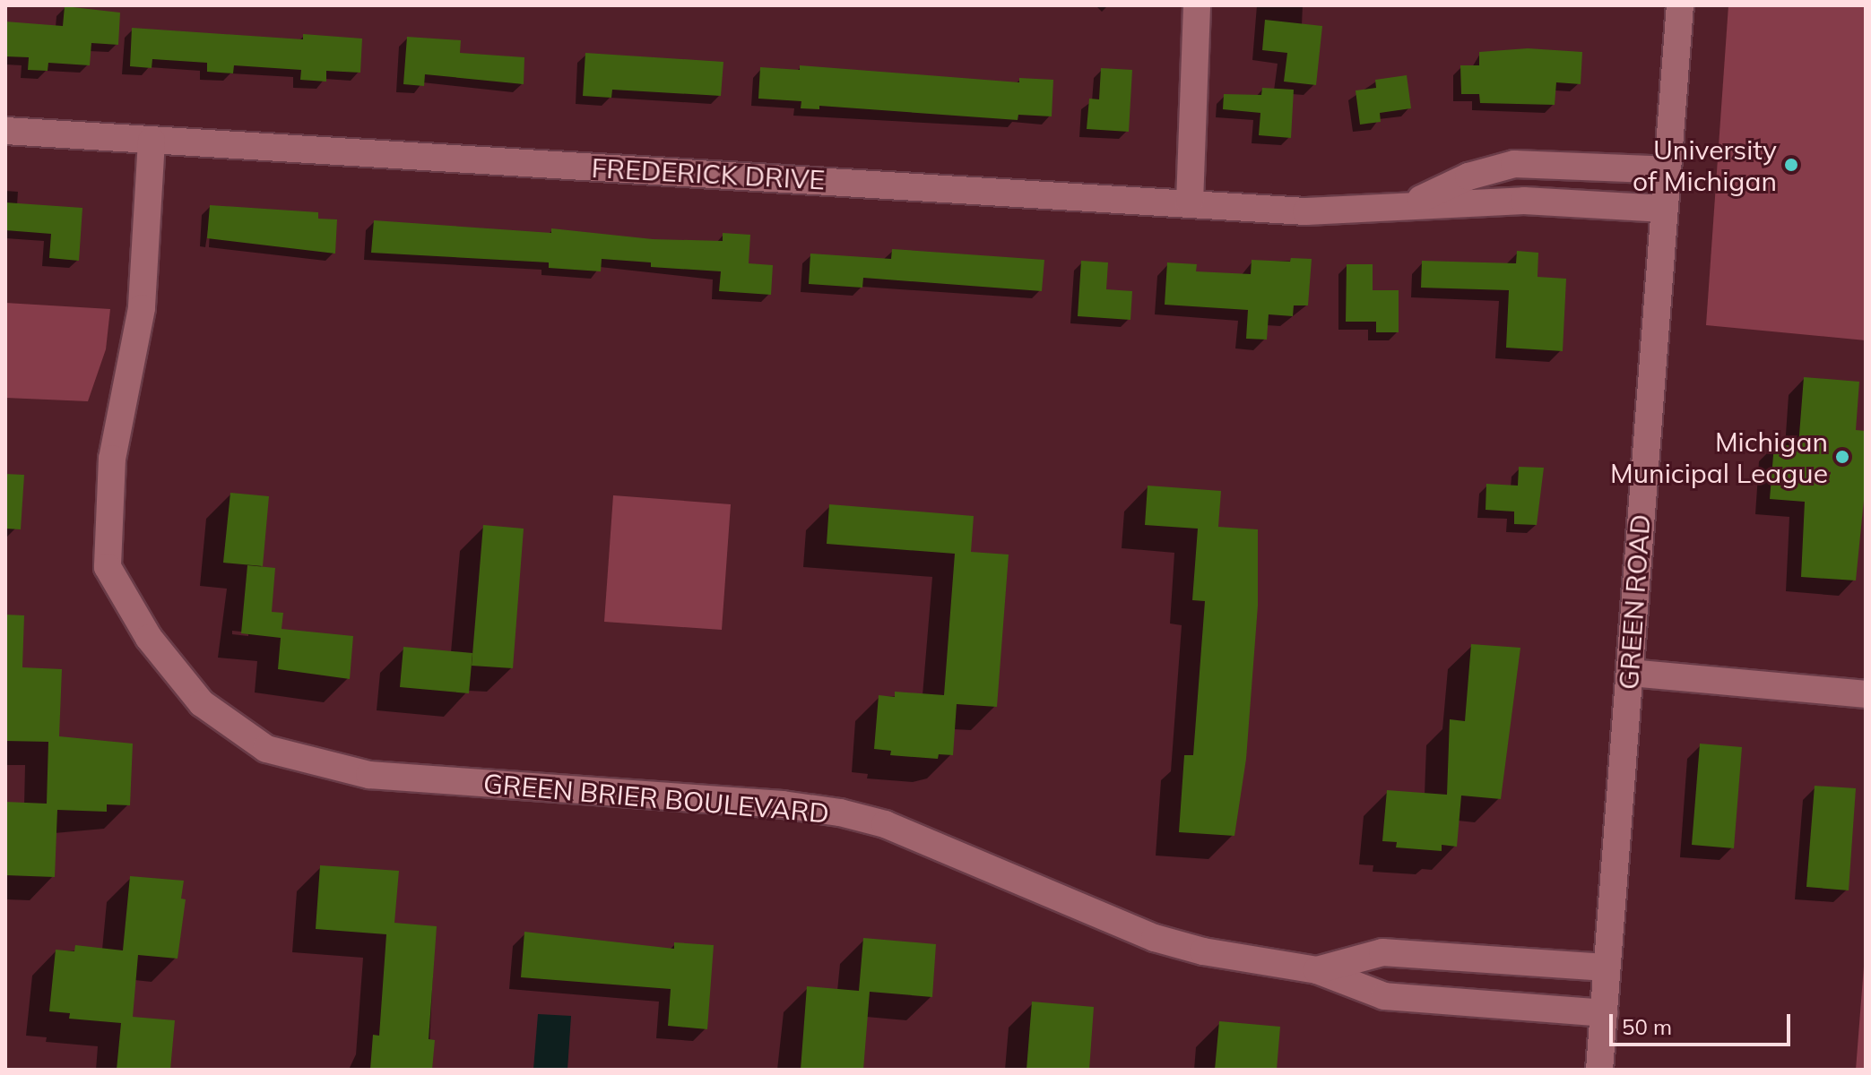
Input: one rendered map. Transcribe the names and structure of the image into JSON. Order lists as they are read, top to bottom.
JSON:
{
  "streets": {
    "street": ["FREDERICK DRIVE", "GREEN ROAD", "GREEN BRIER BOULEVARD"]
  },
  "crossings": [
    ["FREDERICK DRIVE", "GREEN ROAD"],
    ["FREDERICK DRIVE", "GREEN BRIER BOULEVARD"],
    ["GREEN ROAD", "GREEN BRIER BOULEVARD"]
  ],
  "places": ["University of Michigan", "Michigan Municipal League"],
  "scale_bar": "50 m"
}
